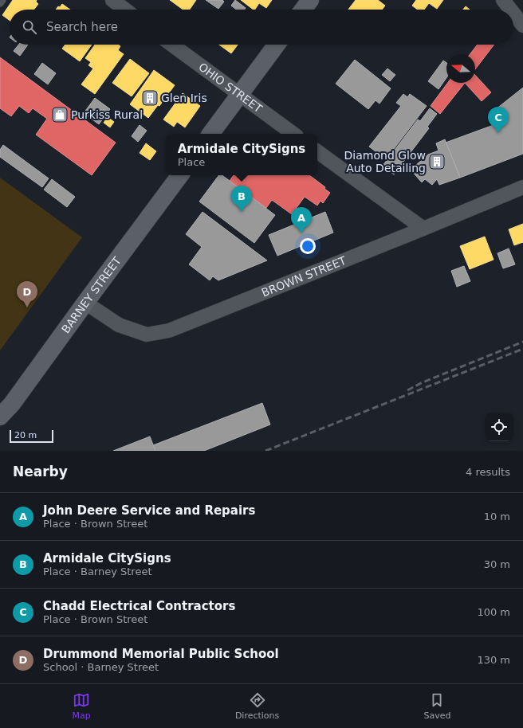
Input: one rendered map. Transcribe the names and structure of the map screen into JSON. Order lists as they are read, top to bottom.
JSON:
{
  "streets": {
    "street": ["OHIO STREET", "BROWN STREET", "BARNEY STREET"]
  },
  "crossings": [
    ["BROWN STREET", "BARNEY STREET"]
  ],
  "places": {
    "building": ["Glen Iris", "Diamond Glow Auto Detailing"],
    "shop": ["Purkiss Rural"]
  },
  "scale_bar": "20 m",
  "north": "left",
  "page": {
    "search": "Search here",
    "pins": [
      "C",
      "B",
      "A",
      "D"
    ],
    "popup": ["Armidale CitySigns", "Place"],
    "scale": "20 m",
    "heading": ["Nearby", "4 results"],
    "list": [
      {
        "mark": "A",
        "name": "John Deere Service and Repairs",
        "note": "Place · Brown Street",
        "value": "10 m"
      },
      {
        "mark": "B",
        "name": "Armidale CitySigns",
        "note": "Place · Barney Street",
        "value": "30 m"
      },
      {
        "mark": "C",
        "name": "Chadd Electrical Contractors",
        "note": "Place · Brown Street",
        "value": "100 m"
      },
      {
        "mark": "D",
        "name": "Drummond Memorial Public School",
        "note": "School · Barney Street",
        "value": "130 m"
      }
    ],
    "nav": ["Map", "Directions", "Saved"]
  }
}
